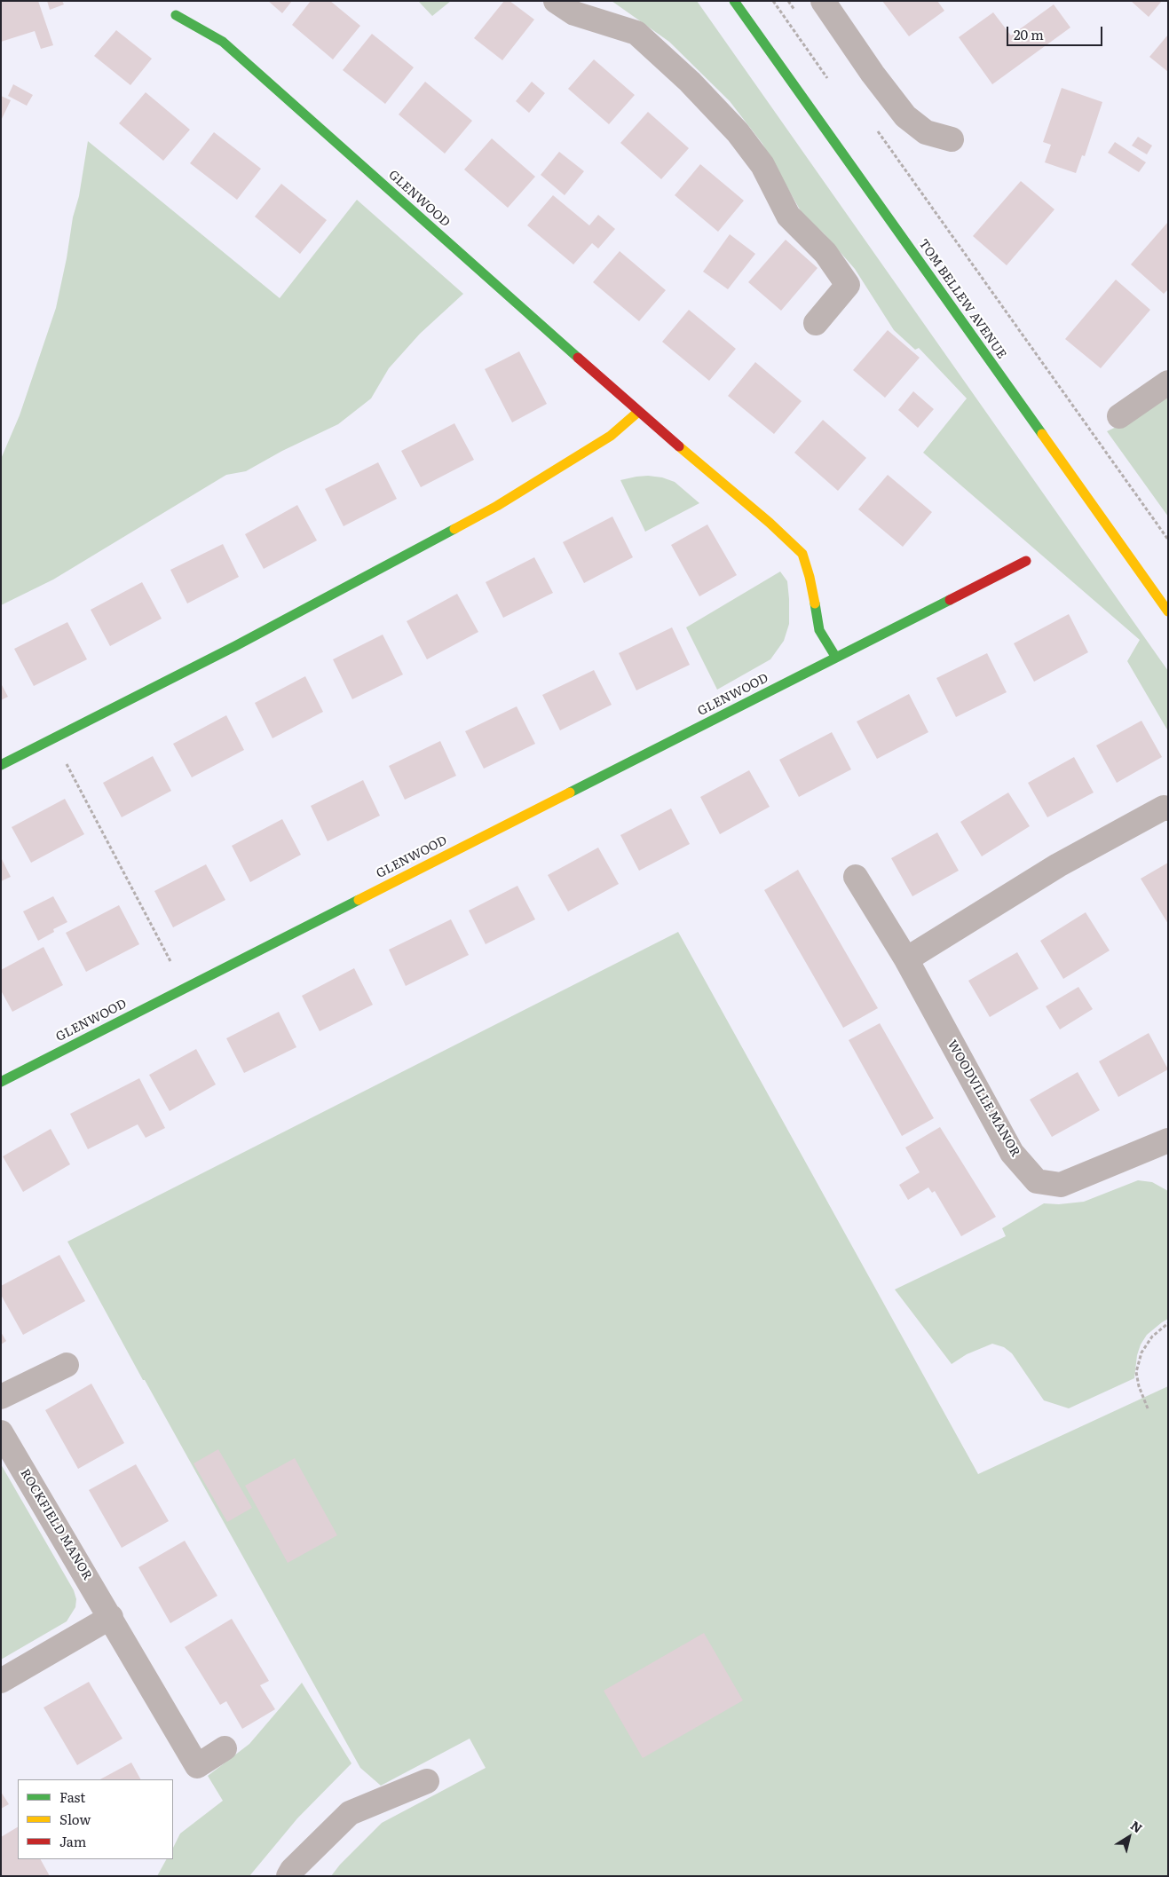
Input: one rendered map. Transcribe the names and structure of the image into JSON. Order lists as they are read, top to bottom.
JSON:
{
  "streets": {
    "street": [
      "GLENWOOD",
      "TOM BELLEW AVENUE",
      "WOODVILLE MANOR",
      "ROCKFIELD MANOR"
    ]
  },
  "legend": ["Fast", "Slow", "Jam"],
  "scale_bar": "20 m",
  "north": "top right"
}
